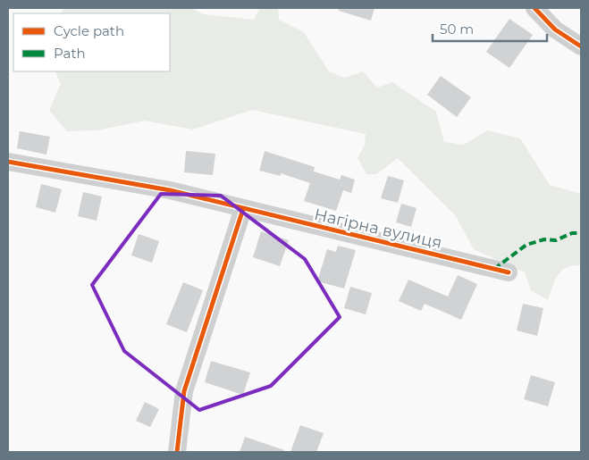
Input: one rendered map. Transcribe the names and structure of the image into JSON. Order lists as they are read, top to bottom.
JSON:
{
  "streets": {
    "street": ["Нагірна вулиця"]
  },
  "legend": ["Cycle path", "Path"],
  "scale_bar": "50 m"
}
